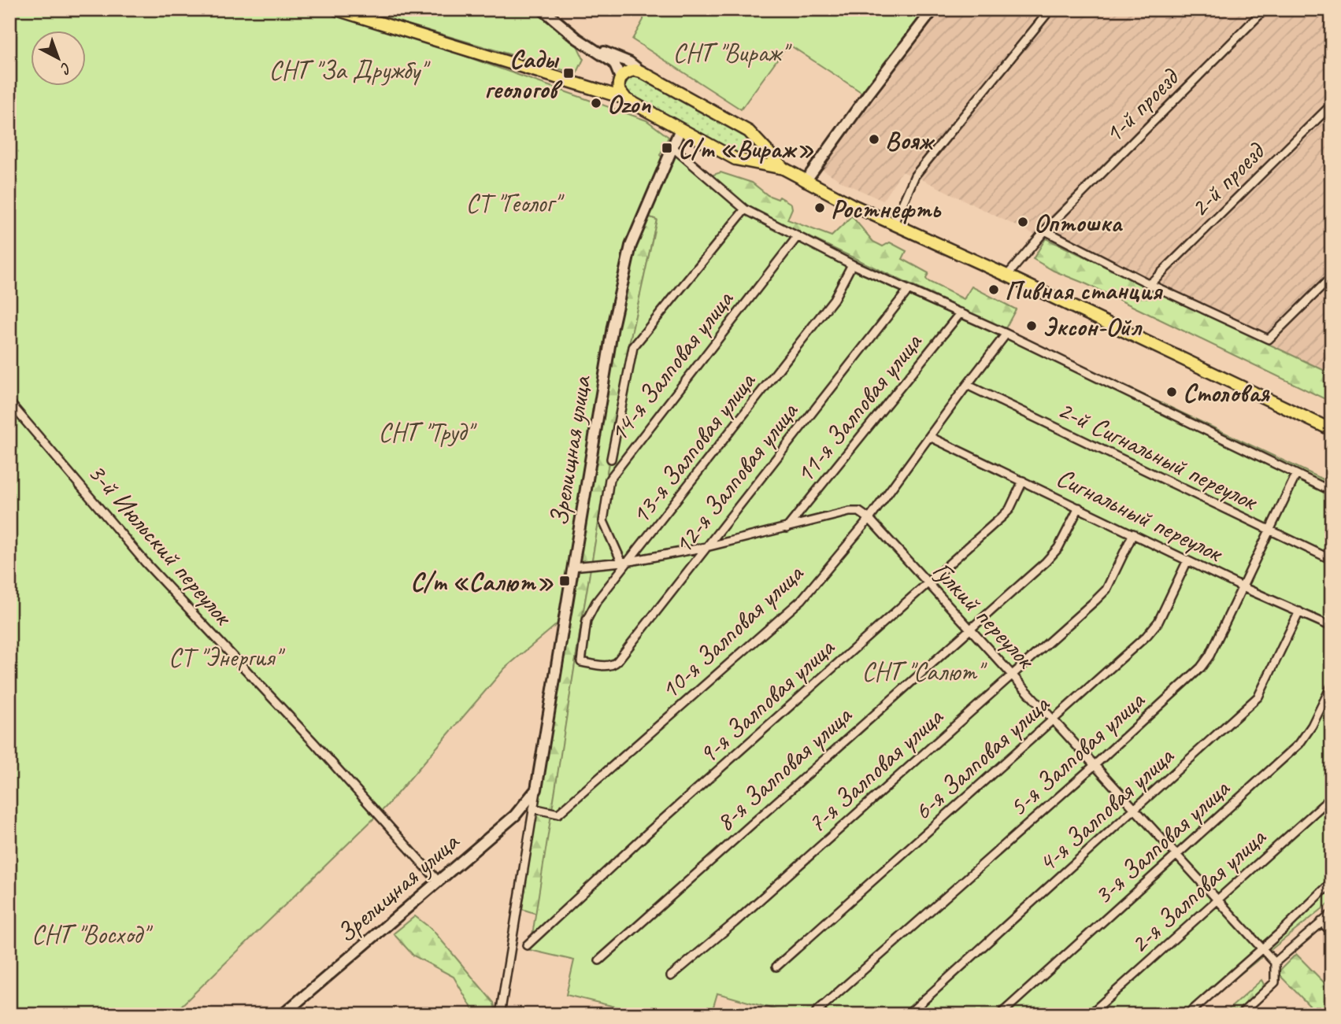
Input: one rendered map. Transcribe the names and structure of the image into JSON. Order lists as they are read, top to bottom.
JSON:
{
  "streets": {
    "street": [
      "1-й проезд",
      "2-й проезд",
      "14-я Залповая улица",
      "11-я Залповая улица",
      "13-я Залповая улица",
      "Зрелищная улица",
      "2-й Сигнальный переулок",
      "12-я Залповая улица",
      "Сигнальный переулок",
      "3-й Июльский переулок",
      "Гулкий переулок",
      "10-я Залповая улица",
      "9-я Залповая улица",
      "5-я Залповая улица",
      "6-я Залповая улица",
      "8-я Залповая улица",
      "7-я Залповая улица",
      "4-я Залповая улица",
      "3-я Залповая улица",
      "2-я Залповая улица"
    ]
  },
  "crossings": [
    ["14-я Залповая улица", "13-я Залповая улица"],
    ["13-я Залповая улица", "12-я Залповая улица"],
    ["Зрелищная улица", "3-й Июльский переулок"],
    ["Зрелищная улица", "10-я Залповая улица"],
    ["2-й Сигнальный переулок", "10-я Залповая улица"],
    ["2-й Сигнальный переулок", "5-я Залповая улица"],
    ["Сигнальный переулок", "10-я Залповая улица"],
    ["Сигнальный переулок", "9-я Залповая улица"],
    ["Сигнальный переулок", "5-я Залповая улица"],
    ["Сигнальный переулок", "6-я Залповая улица"],
    ["Сигнальный переулок", "8-я Залповая улица"],
    ["Сигнальный переулок", "7-я Залповая улица"],
    ["Сигнальный переулок", "4-я Залповая улица"],
    ["Гулкий переулок", "10-я Залповая улица"],
    ["Гулкий переулок", "9-я Залповая улица"],
    ["Гулкий переулок", "5-я Залповая улица"],
    ["Гулкий переулок", "6-я Залповая улица"],
    ["Гулкий переулок", "8-я Залповая улица"],
    ["Гулкий переулок", "7-я Залповая улица"],
    ["Гулкий переулок", "4-я Залповая улица"],
    ["Гулкий переулок", "3-я Залповая улица"],
    ["Гулкий переулок", "2-я Залповая улица"]
  ],
  "parks": [
    "СНТ \"Вираж\"",
    "СНТ \"За Дружбу\"",
    "СТ \"Геолог\"",
    "СНТ \"Труд\"",
    "СТ \"Энергия\"",
    "СНТ \"Салют\"",
    "СНТ \"Восход\""
  ],
  "places": {
    "transit": ["Сады геологов", "С/т «Вираж»", "С/т «Салют»"],
    "other": [
      "Ozon",
      "Вояж",
      "Ростнефть",
      "Оптошка",
      "Пивная станция",
      "Эксон-Ойл",
      "Столовая"
    ]
  },
  "north": "bottom right"
}
